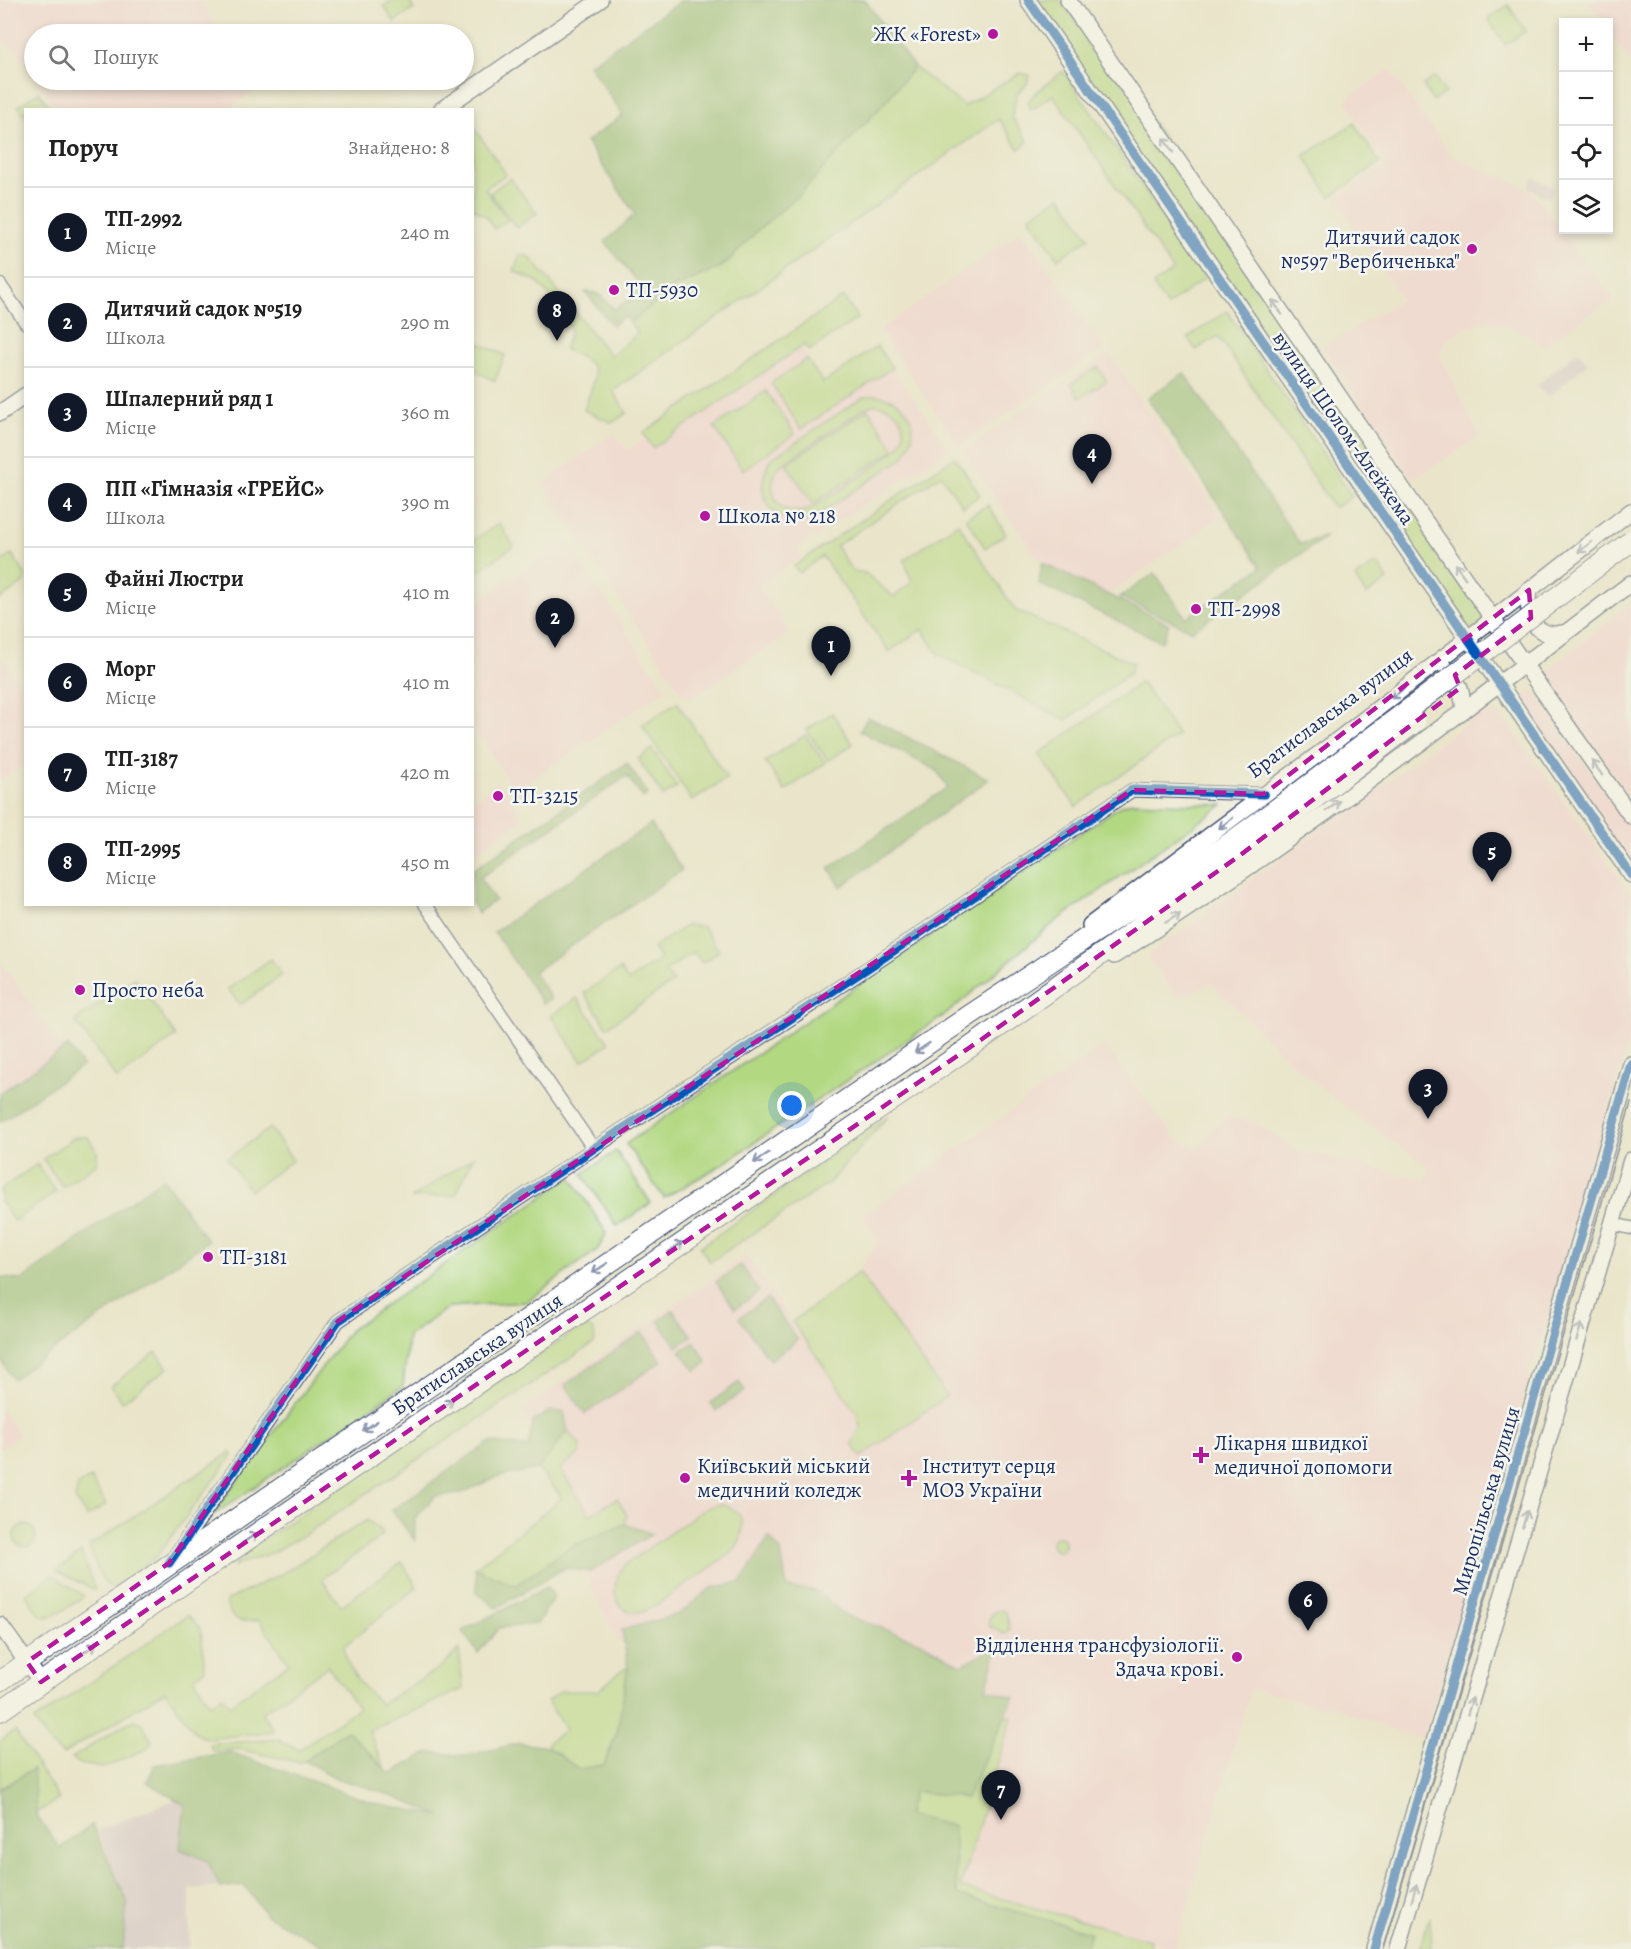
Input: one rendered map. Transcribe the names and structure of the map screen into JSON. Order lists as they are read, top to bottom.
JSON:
{
  "streets": {
    "main road": ["Братиславська вулиця"],
    "street": ["вулиця Шолом-Алейхема", "Миропільська вулиця"]
  },
  "crossings": [
    ["вулиця Шолом-Алейхема", "Братиславська вулиця"]
  ],
  "places": {
    "other": [
      "ЖК «Forest»",
      "Дитячий садок №597 \"Вербиченька\"",
      "ТП-5930",
      "Школа № 218",
      "ТП-2998",
      "ТП-3215",
      "Просто неба",
      "ТП-3181",
      "Київський міський медичний коледж",
      "Відділення трансфузіології. Здача крові."
    ],
    "health": ["Лікарня швидкої медичної допомоги", "Інститут серця МОЗ України"]
  },
  "page": {
    "map_buttons": ["+", "−"],
    "search": "Пошук",
    "heading": ["Поруч", "Знайдено: 8"],
    "list": [
      {
        "mark": "1",
        "name": "ТП-2992",
        "note": "Місце",
        "value": "240 m"
      },
      {
        "mark": "2",
        "name": "Дитячий садок №519",
        "note": "Школа",
        "value": "290 m"
      },
      {
        "mark": "3",
        "name": "Шпалерний ряд 1",
        "note": "Місце",
        "value": "360 m"
      },
      {
        "mark": "4",
        "name": "ПП «Гімназія «ГРЕЙС»",
        "note": "Школа",
        "value": "390 m"
      },
      {
        "mark": "5",
        "name": "Файні Люстри",
        "note": "Місце",
        "value": "410 m"
      },
      {
        "mark": "6",
        "name": "Морг",
        "note": "Місце",
        "value": "410 m"
      },
      {
        "mark": "7",
        "name": "ТП-3187",
        "note": "Місце",
        "value": "420 m"
      },
      {
        "mark": "8",
        "name": "ТП-2995",
        "note": "Місце",
        "value": "450 m"
      }
    ],
    "pins": [
      "8",
      "4",
      "2",
      "1",
      "5",
      "3",
      "6",
      "7"
    ]
  }
}
